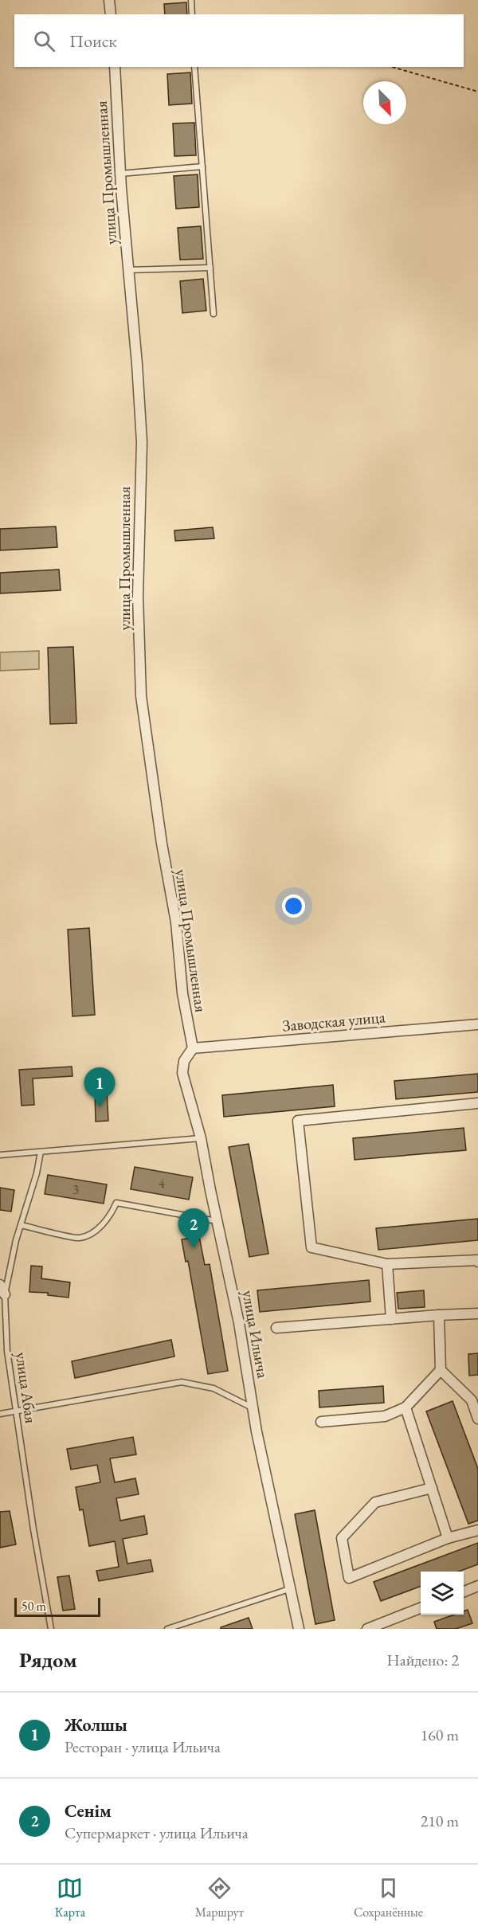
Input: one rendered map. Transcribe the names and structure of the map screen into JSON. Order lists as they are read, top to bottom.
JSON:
{
  "streets": {
    "street": ["улица Промышленная", "Заводская улица", "улица Ильича"],
    "lane": ["улица Абая"]
  },
  "crossings": [
    ["улица Промышленная", "Заводская улица"],
    ["улица Промышленная", "улица Ильича"],
    ["Заводская улица", "улица Ильича"]
  ],
  "house_numbers": ["4", "3"],
  "scale_bar": "50 m",
  "north": "bottom right",
  "page": {
    "search": "Поиск",
    "pins": ["1", "2"],
    "scale": "50 m",
    "heading": ["Рядом", "Найдено: 2"],
    "list": [
      {
        "mark": "1",
        "name": "Жолшы",
        "note": "Ресторан · улица Ильича",
        "value": "160 m"
      },
      {
        "mark": "2",
        "name": "Сенiм",
        "note": "Супермаркет · улица Ильича",
        "value": "210 m"
      }
    ],
    "nav": ["Карта", "Маршрут", "Сохранённые"]
  }
}
